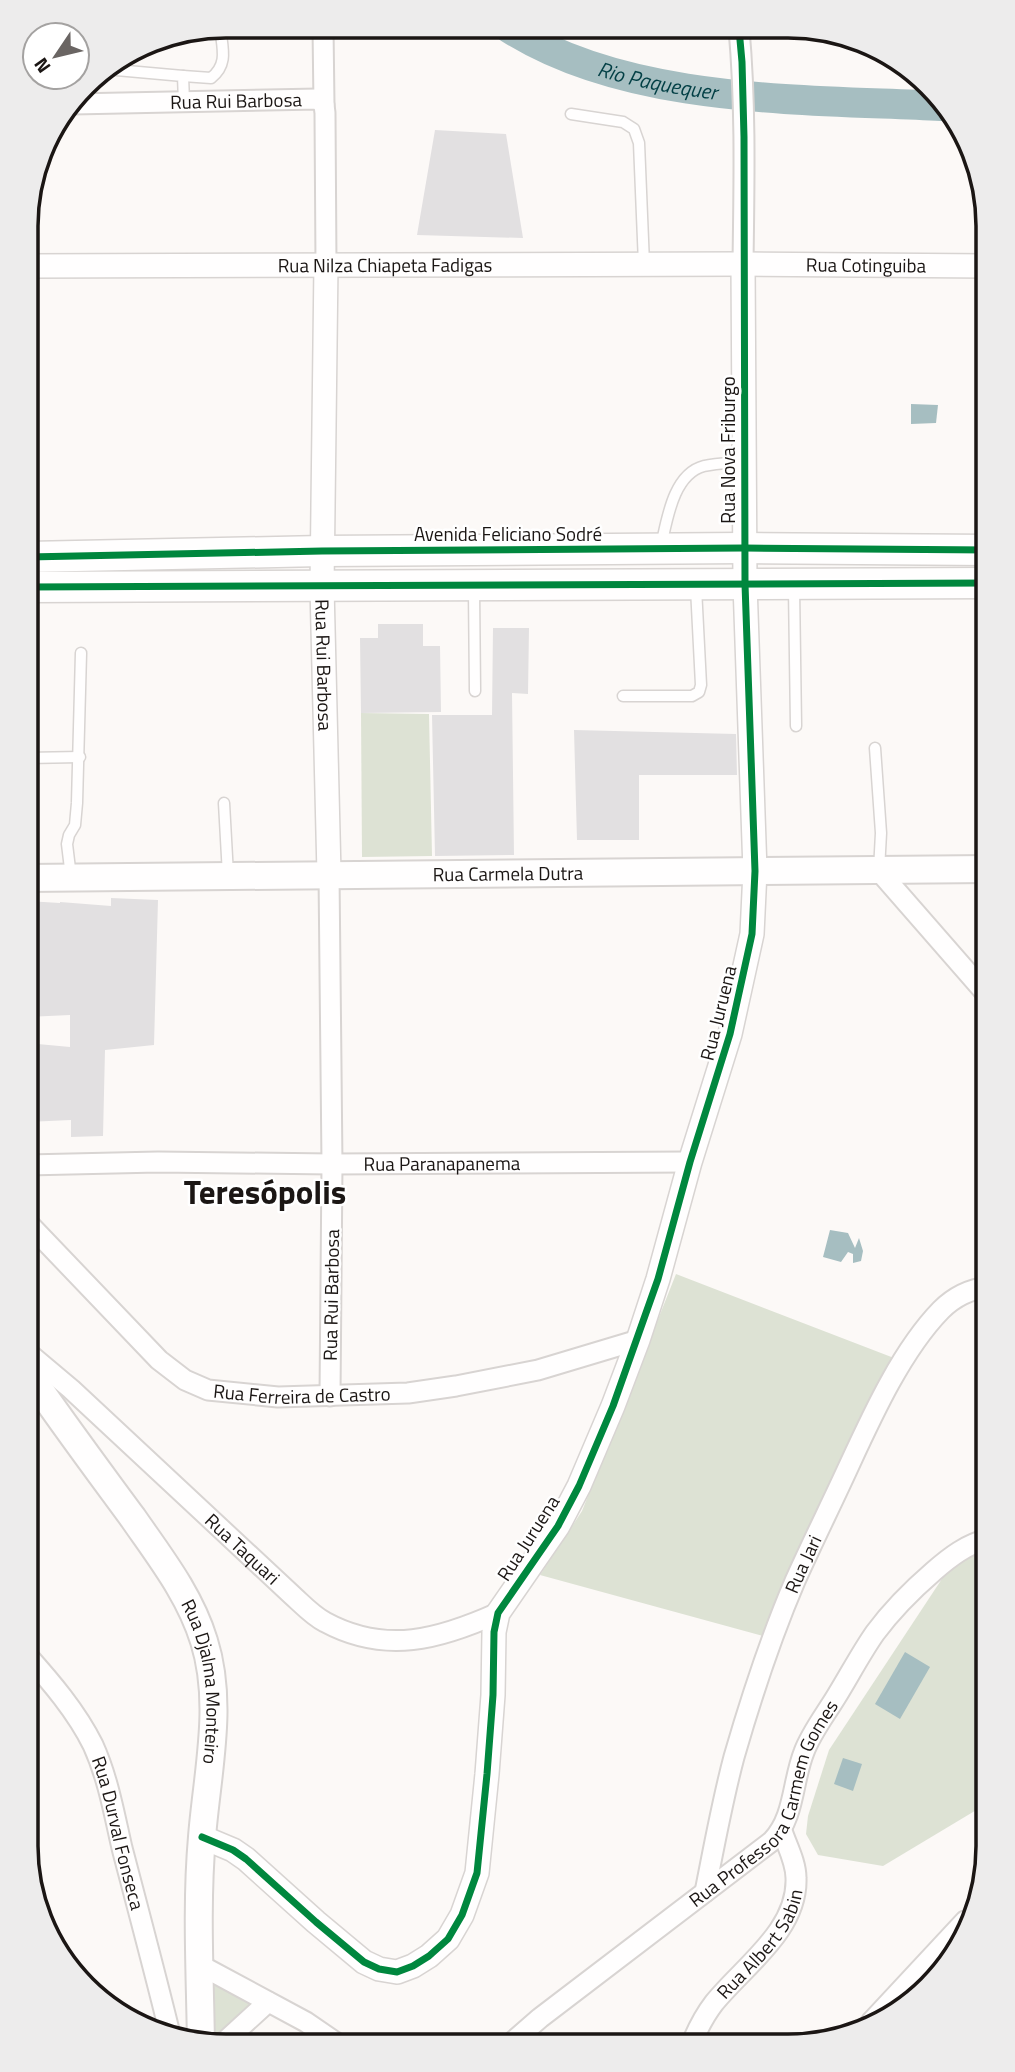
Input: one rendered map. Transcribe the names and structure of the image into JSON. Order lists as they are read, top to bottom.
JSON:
{
  "streets": {
    "main road": ["Avenida Feliciano Sodré", "Rua Carmela Dutra", "Rua Djalma Monteiro"],
    "street": [
      "Rua Rui Barbosa",
      "Rua Nilza Chiapeta Fadigas",
      "Rua Cotinguiba",
      "Rua Nova Friburgo",
      "Rua Juruena",
      "Rua Paranapanema",
      "Rua Ferreira de Castro",
      "Rua Taquari",
      "Rua Jari",
      "Rua Professora Carmem Gomes",
      "Rua Durval Fonseca",
      "Rua Albert Sabin"
    ]
  },
  "crossings": [
    ["Rua Rui Barbosa", "Rua Nilza Chiapeta Fadigas"],
    ["Rua Rui Barbosa", "Avenida Feliciano Sodré"],
    ["Rua Rui Barbosa", "Rua Carmela Dutra"],
    ["Rua Rui Barbosa", "Rua Paranapanema"],
    ["Rua Rui Barbosa", "Rua Ferreira de Castro"],
    ["Rua Nilza Chiapeta Fadigas", "Rua Cotinguiba"],
    ["Rua Nilza Chiapeta Fadigas", "Rua Nova Friburgo"],
    ["Rua Cotinguiba", "Rua Nova Friburgo"],
    ["Rua Nova Friburgo", "Avenida Feliciano Sodré"],
    ["Rua Nova Friburgo", "Rua Carmela Dutra"],
    ["Rua Nova Friburgo", "Rua Juruena"],
    ["Rua Carmela Dutra", "Rua Juruena"],
    ["Rua Juruena", "Rua Paranapanema"],
    ["Rua Juruena", "Rua Ferreira de Castro"],
    ["Rua Juruena", "Rua Taquari"],
    ["Rua Juruena", "Rua Djalma Monteiro"],
    ["Rua Jari", "Rua Professora Carmem Gomes"],
    ["Rua Professora Carmem Gomes", "Rua Albert Sabin"]
  ],
  "districts": ["Teresópolis"],
  "water": ["Rio Paquequer"],
  "north": "bottom left"
}
